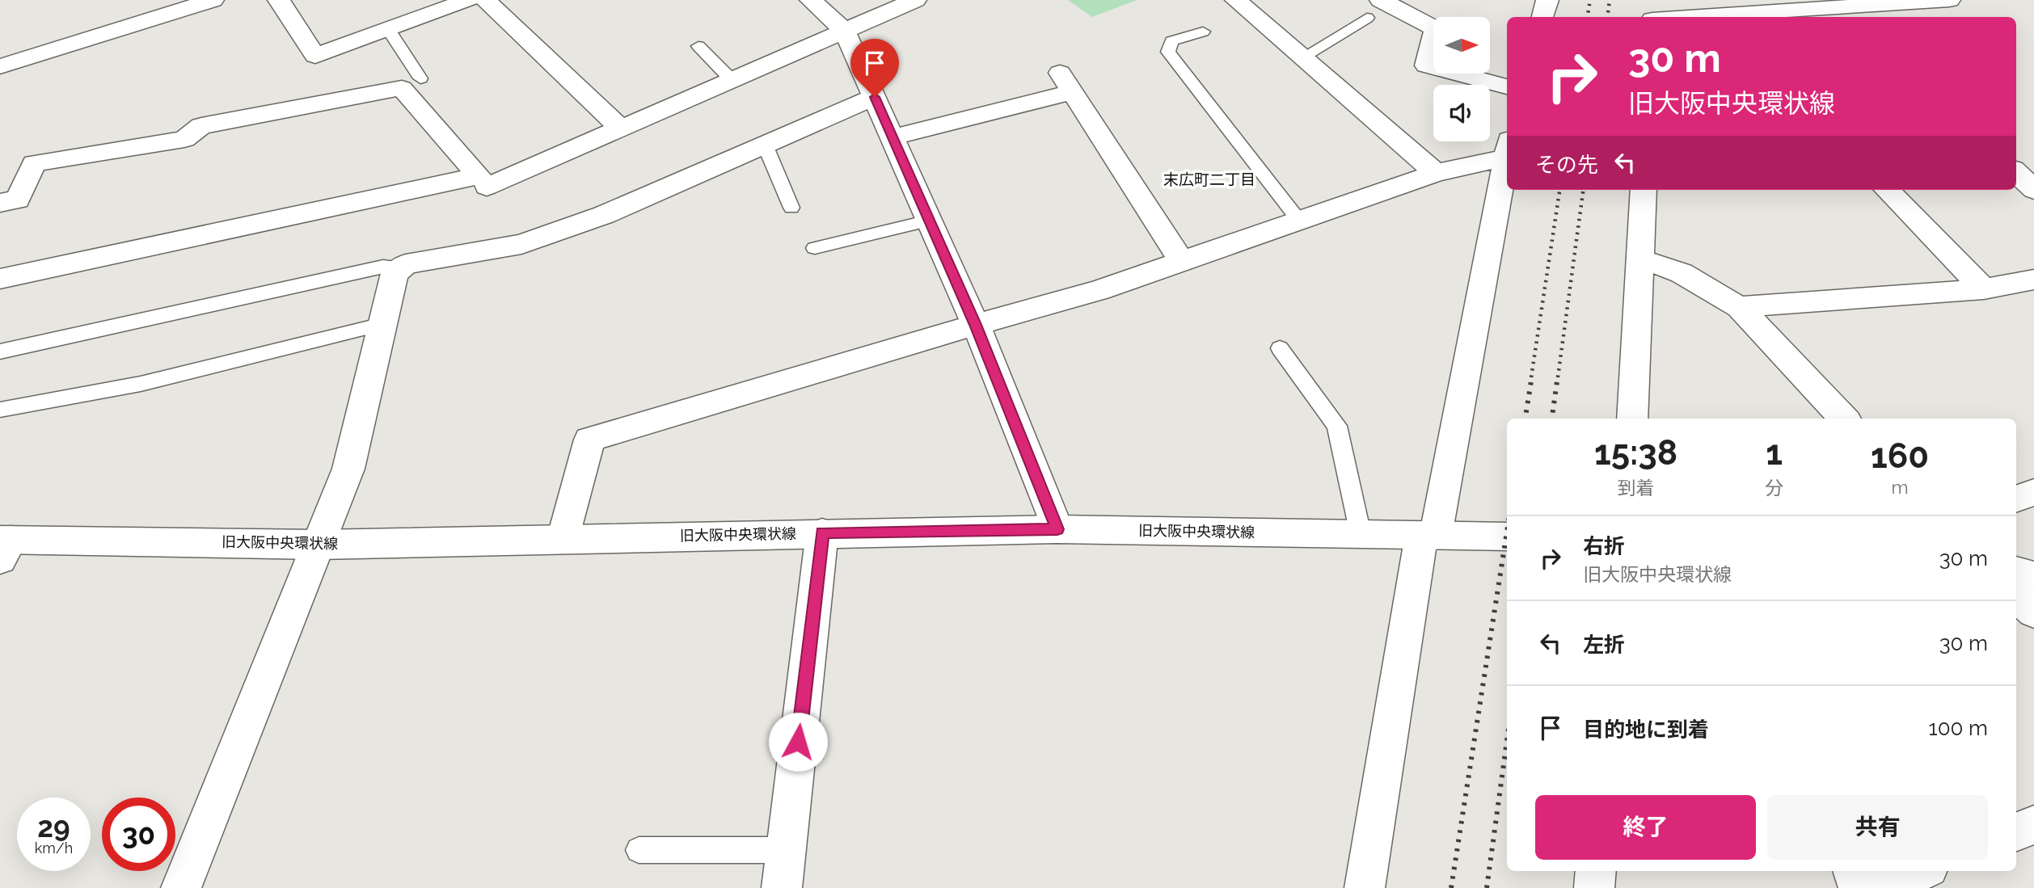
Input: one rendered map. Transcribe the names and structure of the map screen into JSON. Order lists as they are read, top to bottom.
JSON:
{
  "streets": {
    "street": ["旧大阪中央環状線"]
  },
  "districts": ["末広町二丁目"],
  "north": "right",
  "page": {
    "turn": ["30 m", "旧大阪中央環状線"],
    "then": "その先",
    "eta": [
      "15:38",
      "到着",
      "1",
      "分",
      "160",
      "m"
    ],
    "list": [
      {
        "name": "右折",
        "note": "旧大阪中央環状線",
        "value": "30 m"
      },
      {
        "name": "左折",
        "value": "30 m"
      },
      {
        "name": "目的地に到着",
        "value": "100 m"
      }
    ],
    "buttons": ["終了", "共有"],
    "speed": "29 km/h",
    "limit": "30"
  }
}
